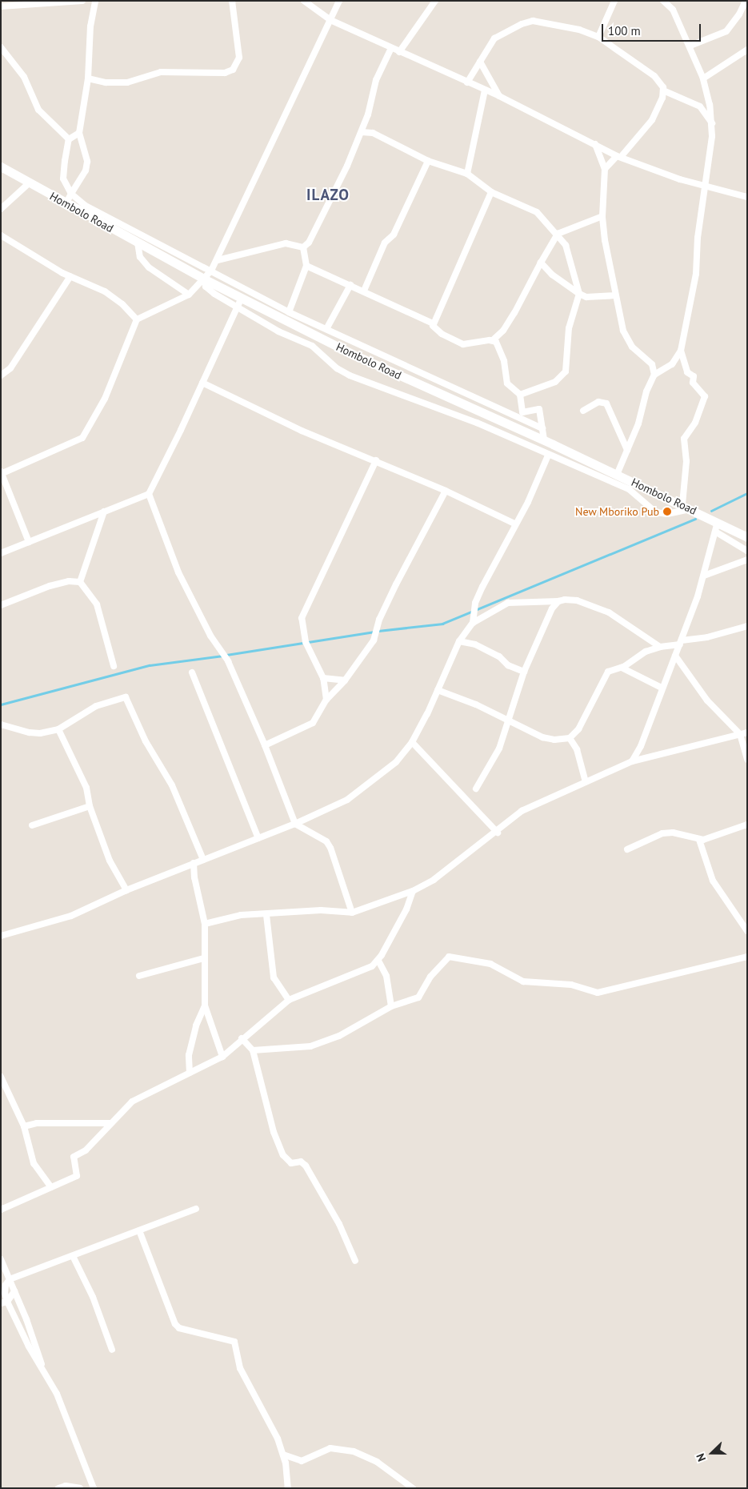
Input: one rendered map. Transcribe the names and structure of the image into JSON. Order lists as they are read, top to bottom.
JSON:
{
  "streets": {
    "street": ["Hombolo Road"]
  },
  "districts": ["ILAZO"],
  "places": ["New Mboriko Pub"],
  "scale_bar": "100 m",
  "north": "left"
}
